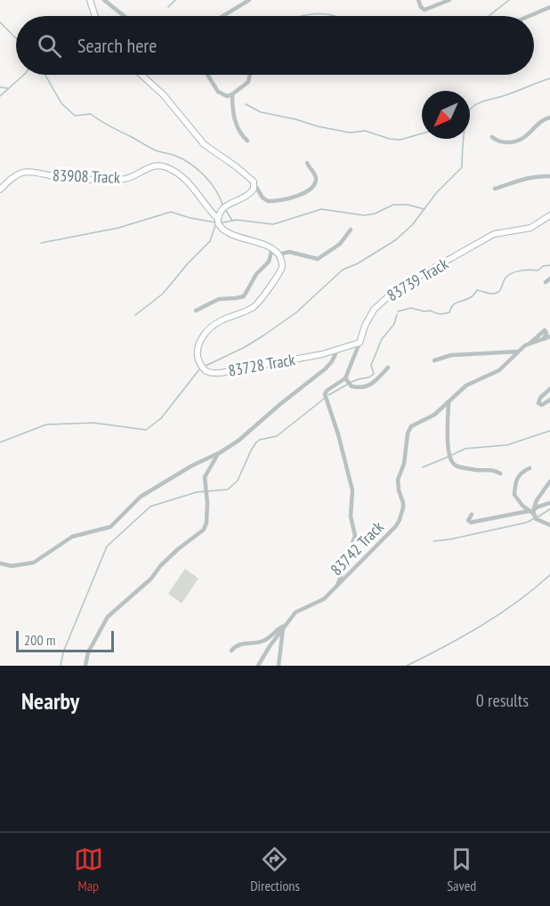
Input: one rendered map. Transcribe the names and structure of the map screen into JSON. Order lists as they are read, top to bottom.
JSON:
{
  "streets": {
    "street": [
      "83908 Track",
      "83739 Track",
      "83728 Track",
      "83742 Track"
    ]
  },
  "crossings": [
    ["83739 Track", "83728 Track"]
  ],
  "scale_bar": "200 m",
  "north": "bottom left",
  "page": {
    "search": "Search here",
    "scale": "200 m",
    "heading": ["Nearby", "0 results"],
    "nav": ["Map", "Directions", "Saved"]
  }
}
